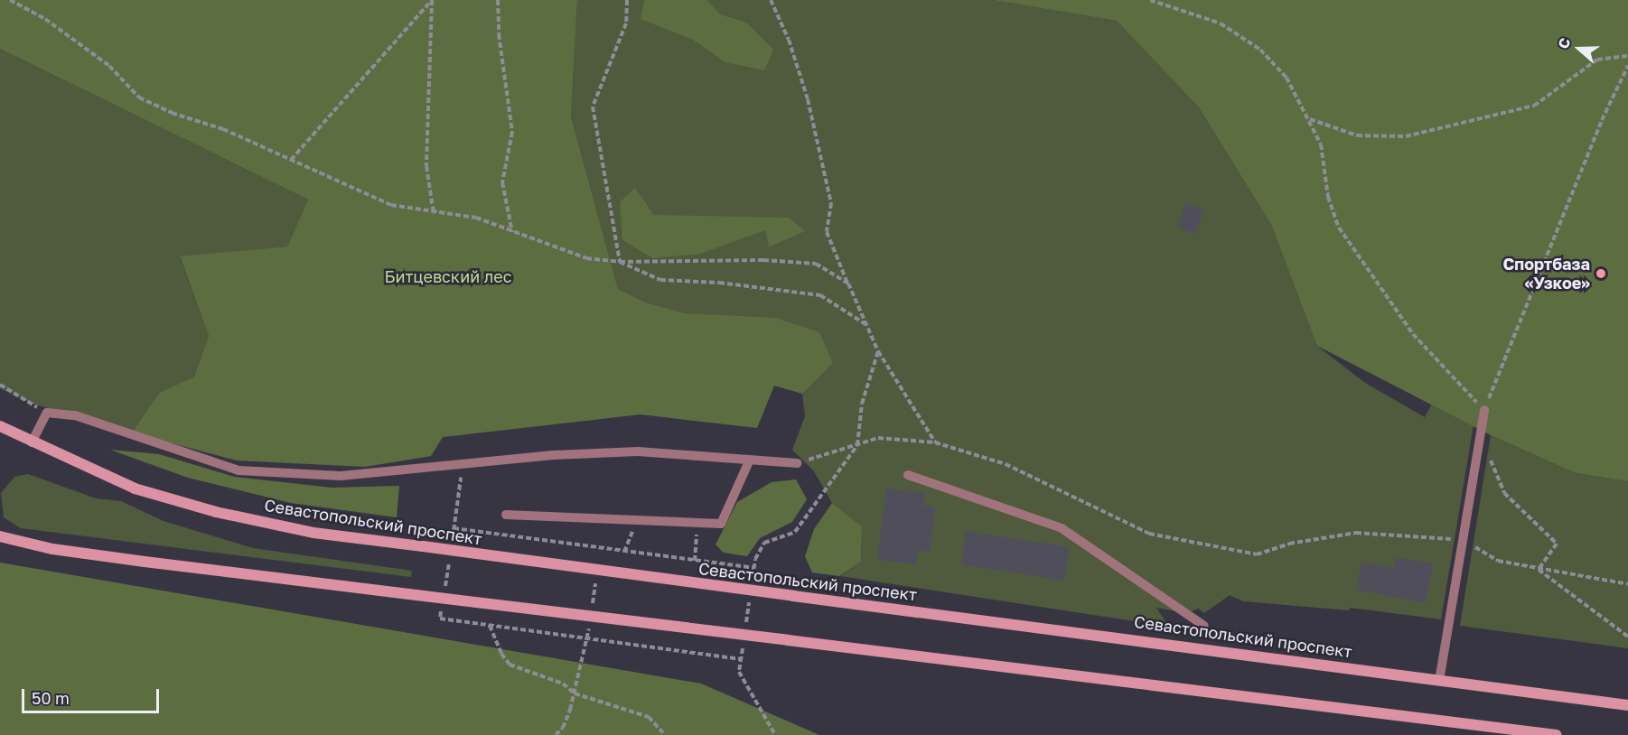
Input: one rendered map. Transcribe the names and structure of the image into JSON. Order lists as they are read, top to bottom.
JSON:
{
  "streets": {
    "main road": ["Севастопольский проспект"]
  },
  "parks": ["Битцевский лес"],
  "places": ["Спортбаза «Узкое»"],
  "scale_bar": "50 m",
  "north": "left"
}
